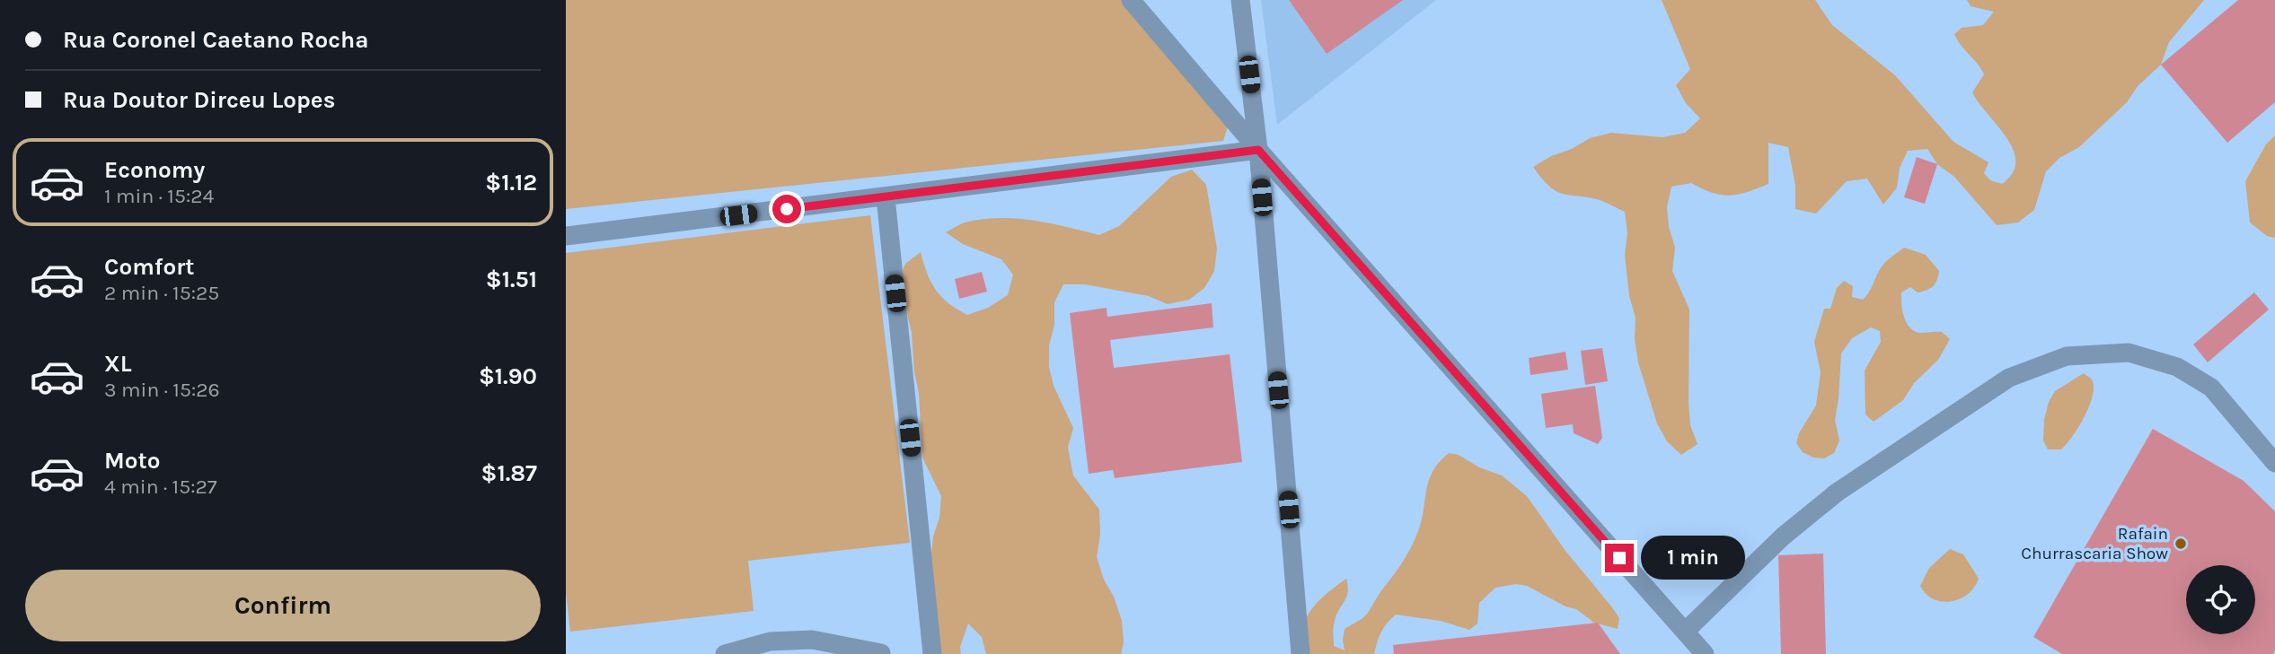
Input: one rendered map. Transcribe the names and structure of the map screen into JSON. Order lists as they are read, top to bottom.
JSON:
{
  "places": ["Rafain Churrascaria Show"],
  "page": {
    "banner": ["Rua Coronel Caetano Rocha", "Rua Doutor Dirceu Lopes"],
    "list": [
      {
        "name": "Economy",
        "note": "1 min · 15:24",
        "value": "$1.12"
      },
      {
        "name": "Comfort",
        "note": "2 min · 15:25",
        "value": "$1.51"
      },
      {
        "name": "XL",
        "note": "3 min · 15:26",
        "value": "$1.90"
      },
      {
        "name": "Moto",
        "note": "4 min · 15:27",
        "value": "$1.87"
      }
    ],
    "bubble": "1 min",
    "buttons": "Confirm"
  }
}
